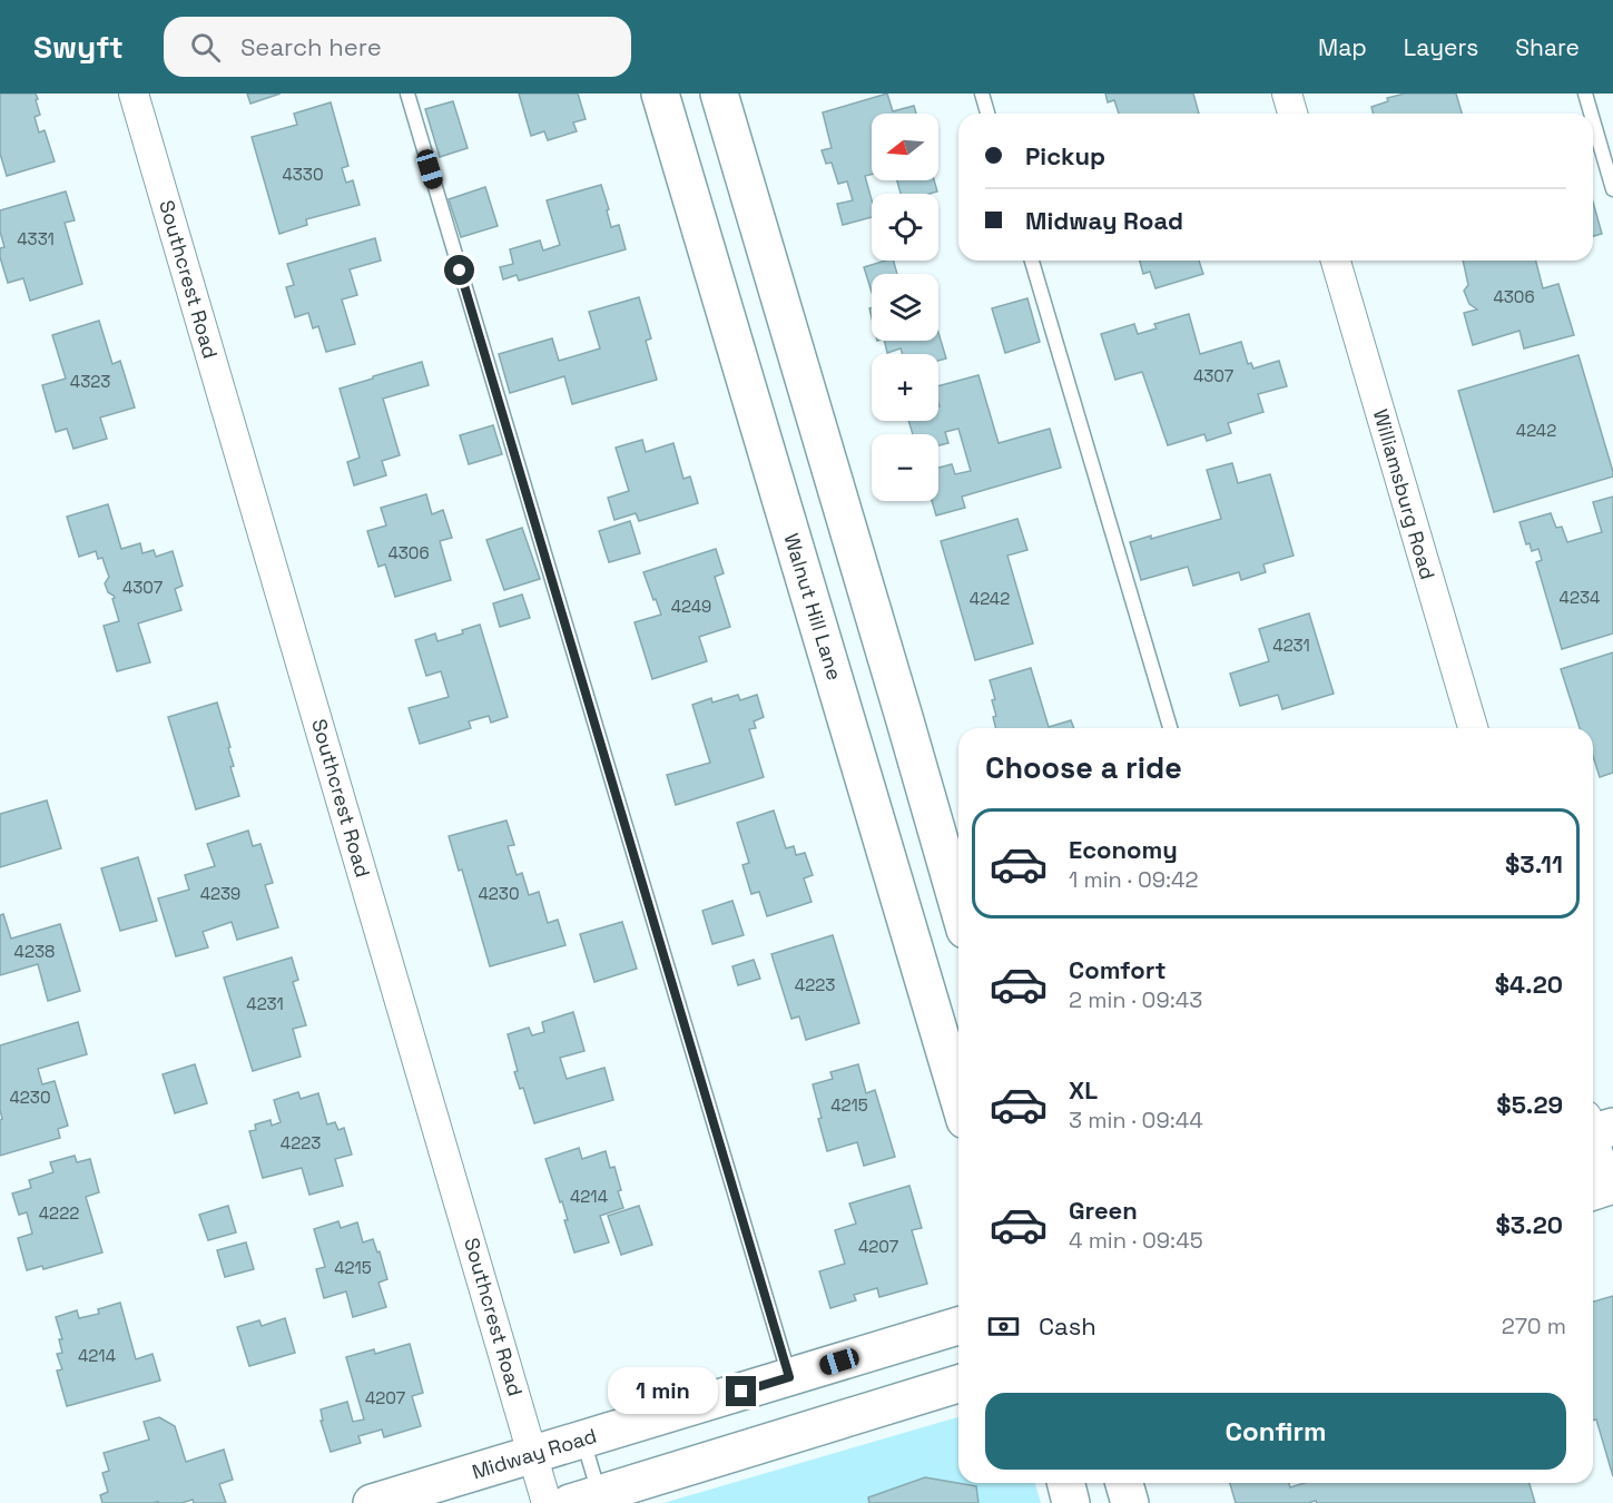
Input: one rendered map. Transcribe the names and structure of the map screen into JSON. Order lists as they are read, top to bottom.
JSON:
{
  "streets": {
    "main road": ["Walnut Hill Lane", "Midway Road"],
    "street": ["Southcrest Road", "Williamsburg Road"]
  },
  "crossings": [
    ["Southcrest Road", "Midway Road"]
  ],
  "house_numbers": [
    "4330",
    "4331",
    "4306",
    "4307",
    "4323",
    "4242",
    "4306",
    "4307",
    "4234",
    "4242",
    "4249",
    "4231",
    "4239",
    "4230",
    "4238",
    "4223",
    "4231",
    "4230",
    "4215",
    "4223",
    "4214",
    "4222",
    "4207",
    "4215",
    "4214",
    "4207"
  ],
  "north": "left",
  "page": {
    "header": "Swyft",
    "search": "Search here",
    "nav": ["Map", "Layers", "Share"],
    "map_buttons": ["+", "−"],
    "banner": ["Pickup", "Midway Road"],
    "heading": "Choose a ride",
    "list": [
      {
        "name": "Economy",
        "note": "1 min · 09:42",
        "value": "$3.11"
      },
      {
        "name": "Comfort",
        "note": "2 min · 09:43",
        "value": "$4.20"
      },
      {
        "name": "XL",
        "note": "3 min · 09:44",
        "value": "$5.29"
      },
      {
        "name": "Green",
        "note": "4 min · 09:45",
        "value": "$3.20"
      }
    ],
    "pay": ["Cash", "270 m"],
    "bubble": "1 min",
    "buttons": "Confirm"
  }
}
